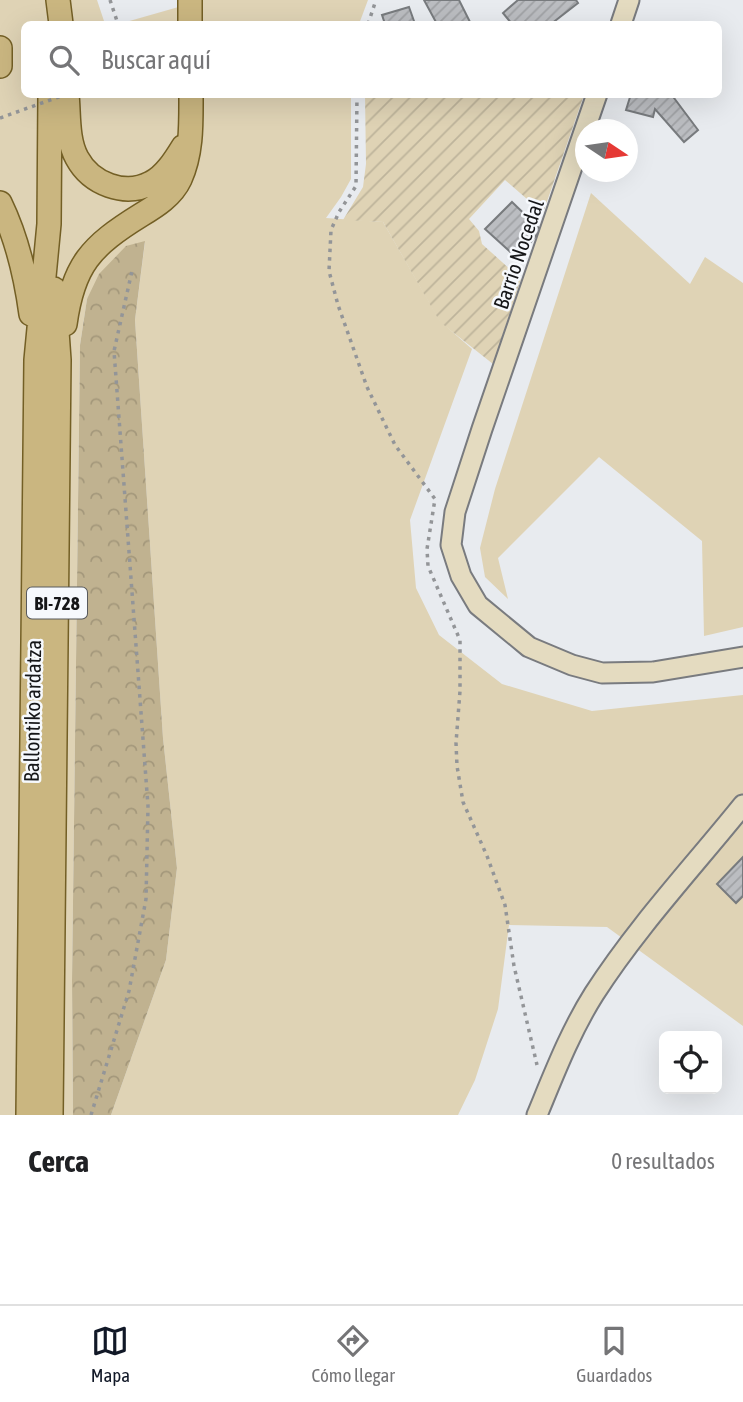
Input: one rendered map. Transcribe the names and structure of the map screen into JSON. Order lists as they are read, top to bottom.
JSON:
{
  "streets": {
    "main road": ["BI-728", "Ballontiko ardatza"],
    "street": ["Barrio Nocedal"]
  },
  "north": "right",
  "page": {
    "search": "Buscar aquí",
    "heading": ["Cerca", "0 resultados"],
    "nav": ["Mapa", "Cómo llegar", "Guardados"]
  }
}
